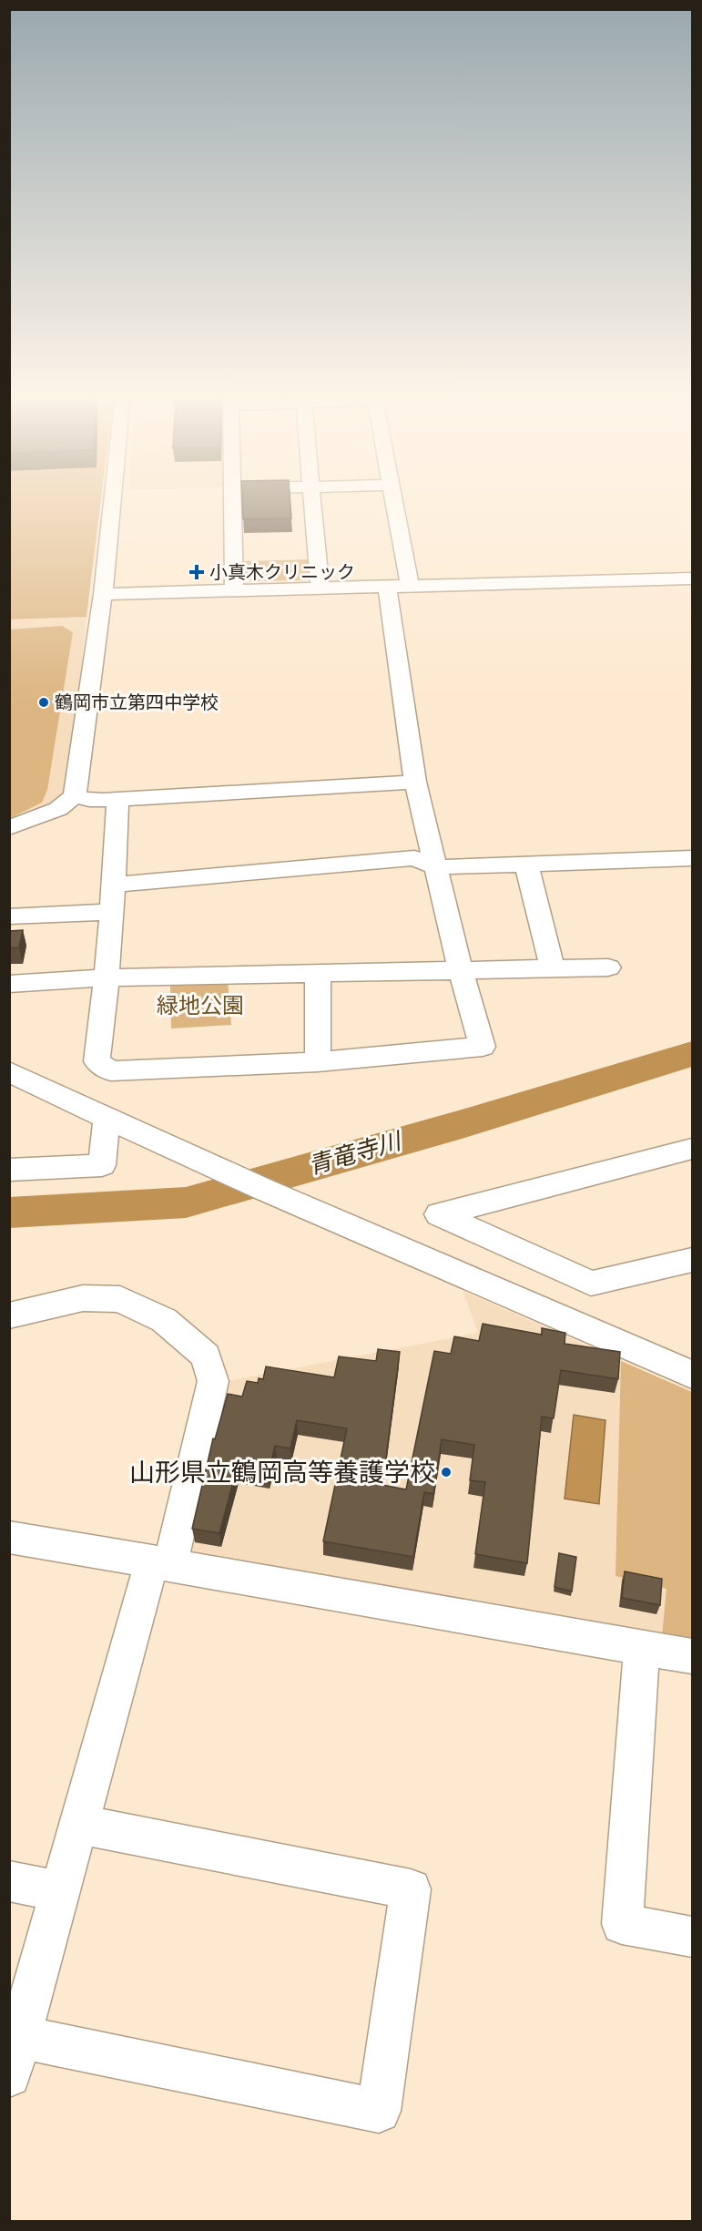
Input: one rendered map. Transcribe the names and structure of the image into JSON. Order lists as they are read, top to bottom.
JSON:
{
  "water": ["青竜寺川"],
  "parks": ["緑地公園"],
  "places": {
    "health": ["小真木クリニック"],
    "other": ["鶴岡市立第四中学校", "山形県立鶴岡高等養護学校"]
  }
}
